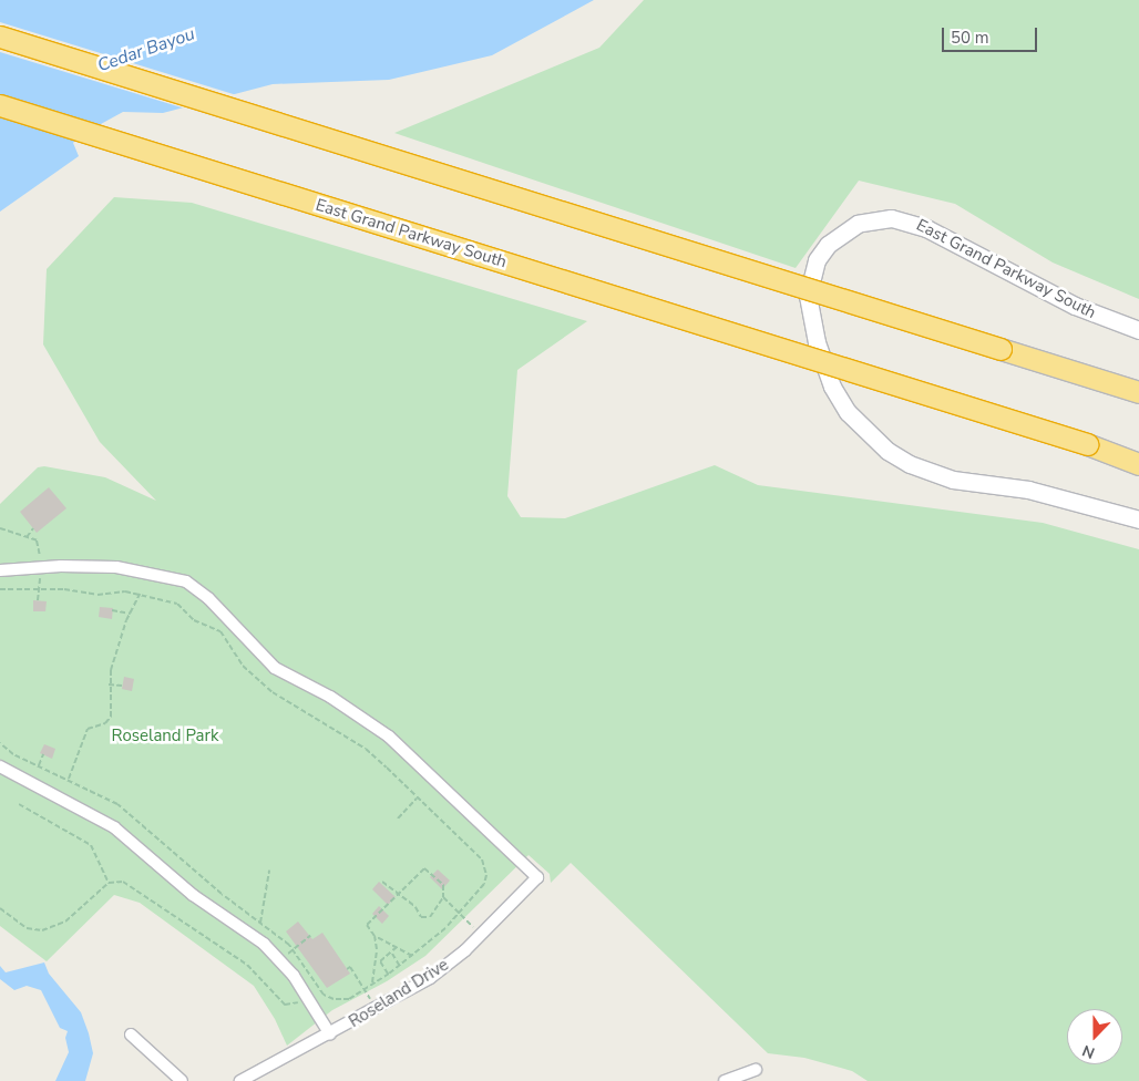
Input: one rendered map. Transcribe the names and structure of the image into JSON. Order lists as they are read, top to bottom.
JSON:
{
  "streets": {
    "highway": ["East Grand Parkway South"],
    "street": ["Roseland Drive"]
  },
  "water": ["Cedar Bayou"],
  "parks": ["Roseland Park"],
  "scale_bar": "50 m",
  "north": "bottom"
}
